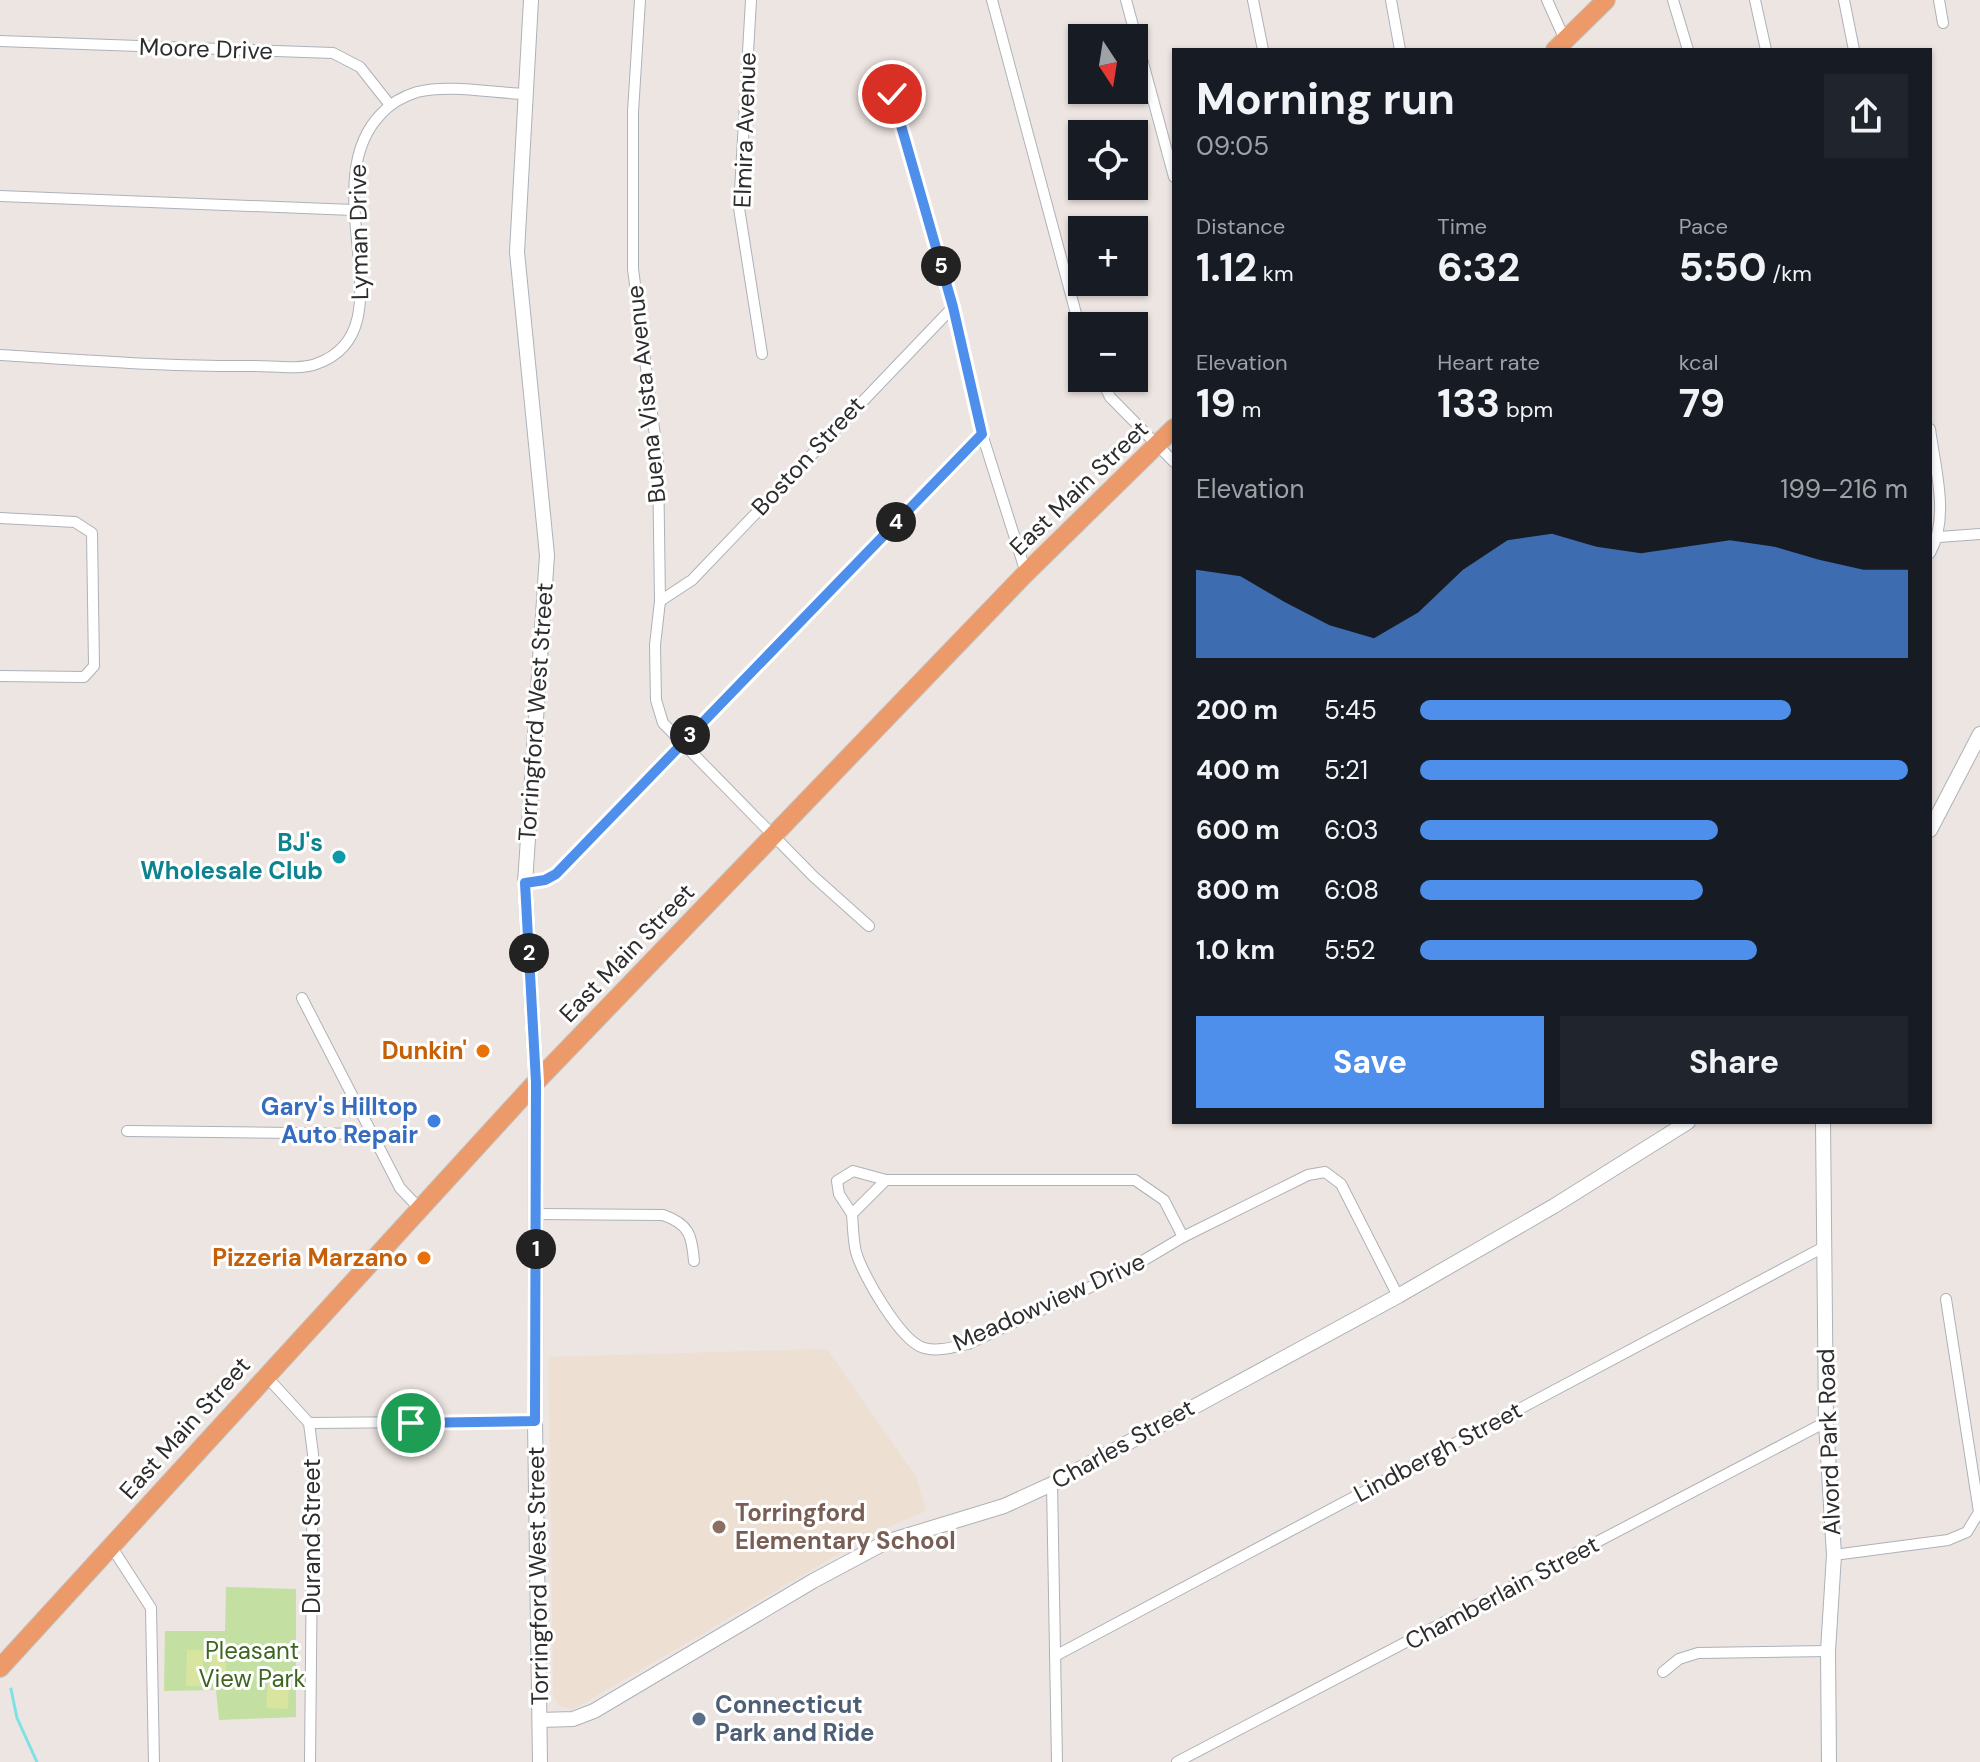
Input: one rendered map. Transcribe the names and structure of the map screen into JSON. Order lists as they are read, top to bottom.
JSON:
{
  "streets": {
    "highway": ["East Main Street"],
    "street": [
      "Moore Drive",
      "Elmira Avenue",
      "Lyman Drive",
      "Buena Vista Avenue",
      "Boston Street",
      "Torringford West Street",
      "Meadowview Drive",
      "Alvord Park Road",
      "Charles Street",
      "Lindbergh Street",
      "Durand Street",
      "Chamberlain Street"
    ]
  },
  "crossings": [
    ["Moore Drive", "Lyman Drive"],
    ["Buena Vista Avenue", "Boston Street"],
    ["Buena Vista Avenue", "East Main Street"],
    ["East Main Street", "Torringford West Street"],
    ["East Main Street", "Durand Street"],
    ["Torringford West Street", "Charles Street"],
    ["Meadowview Drive", "Charles Street"],
    ["Alvord Park Road", "Lindbergh Street"],
    ["Alvord Park Road", "Chamberlain Street"]
  ],
  "parks": ["Pleasant View Park"],
  "places": [
    "BJ's Wholesale Club",
    "Dunkin'",
    "Gary's Hilltop Auto Repair",
    "Pizzeria Marzano",
    "Torringford Elementary School",
    "Connecticut Park and Ride"
  ],
  "north": "bottom",
  "page": {
    "map_buttons": ["+", "−"],
    "heading": ["Morning run", "09:05"],
    "stats": [
      ["Distance", "1.12 km"],
      ["Time", "6:32"],
      ["Pace", "5:50 /km"],
      ["Elevation", "19 m"],
      ["Heart rate", "133 bpm"],
      ["kcal", "79"]
    ],
    "pins": [
      "5",
      "4",
      "3",
      "2",
      "1"
    ],
    "chart": ["Elevation", "199–216 m"],
    "list": [
      {
        "name": "200 m",
        "note": "5:45"
      },
      {
        "name": "400 m",
        "note": "5:21"
      },
      {
        "name": "600 m",
        "note": "6:03"
      },
      {
        "name": "800 m",
        "note": "6:08"
      },
      {
        "name": "1.0 km",
        "note": "5:52"
      }
    ],
    "buttons": ["Save", "Share"]
  }
}
